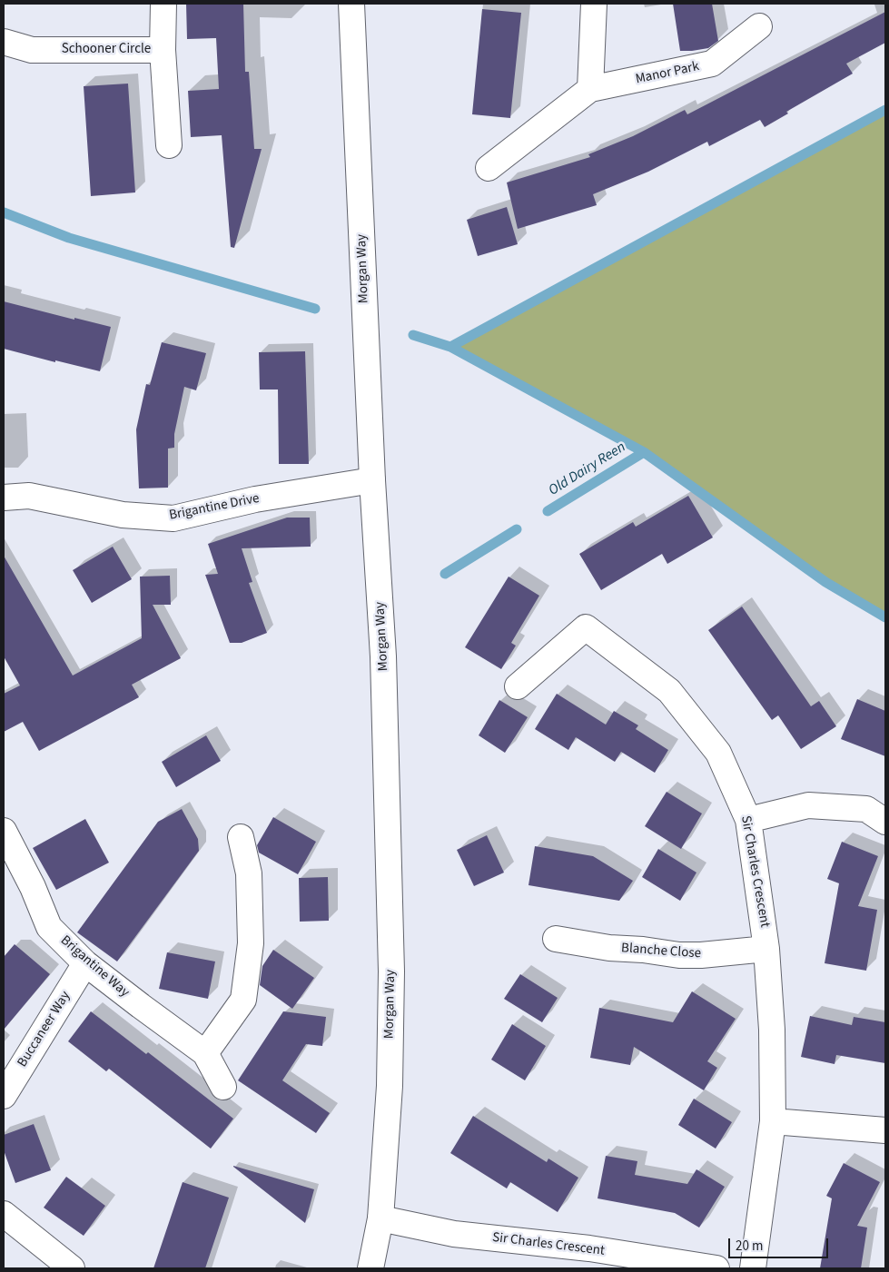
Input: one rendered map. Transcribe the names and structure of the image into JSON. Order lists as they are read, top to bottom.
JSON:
{
  "streets": {
    "street": [
      "Schooner Circle",
      "Manor Park",
      "Morgan Way",
      "Brigantine Drive",
      "Sir Charles Crescent",
      "Blanche Close",
      "Brigantine Way",
      "Buccaneer Way"
    ]
  },
  "crossings": [
    ["Morgan Way", "Brigantine Drive"],
    ["Morgan Way", "Sir Charles Crescent"],
    ["Sir Charles Crescent", "Blanche Close"],
    ["Brigantine Way", "Buccaneer Way"]
  ],
  "water": ["Old Dairy Reen"],
  "scale_bar": "20 m"
}
